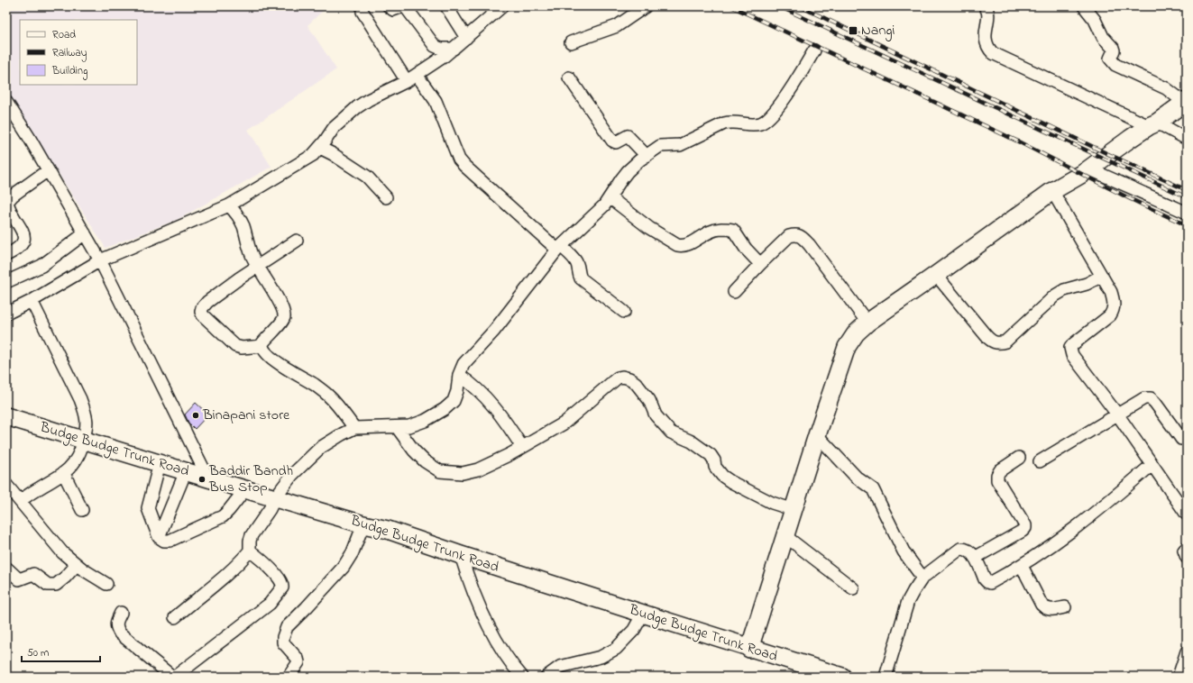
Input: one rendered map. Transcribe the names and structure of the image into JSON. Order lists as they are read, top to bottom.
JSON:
{
  "streets": {
    "main road": ["Budge Budge Trunk Road"]
  },
  "places": {
    "transit": ["Nangi"],
    "other": ["Binapani store", "Baddir Bandh Bus Stop"]
  },
  "legend": ["Road", "Railway", "Building"],
  "scale_bar": "50 m"
}
